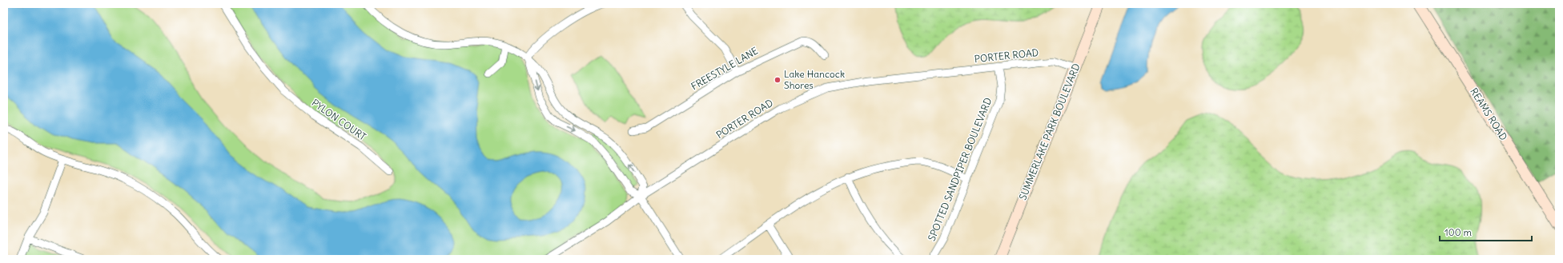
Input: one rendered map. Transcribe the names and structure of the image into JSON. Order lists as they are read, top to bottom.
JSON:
{
  "streets": {
    "main road": ["REAMS ROAD", "SUMMERLAKE PARK BOULEVARD"],
    "street": [
      "PORTER ROAD",
      "FREESTYLE LANE",
      "PYLON COURT",
      "SPOTTED SANDPIPER BOULEVARD"
    ]
  },
  "crossings": [
    ["PORTER ROAD", "SUMMERLAKE PARK BOULEVARD"],
    ["PORTER ROAD", "SPOTTED SANDPIPER BOULEVARD"]
  ],
  "places": ["Lake Hancock Shores"],
  "scale_bar": "100 m"
}
